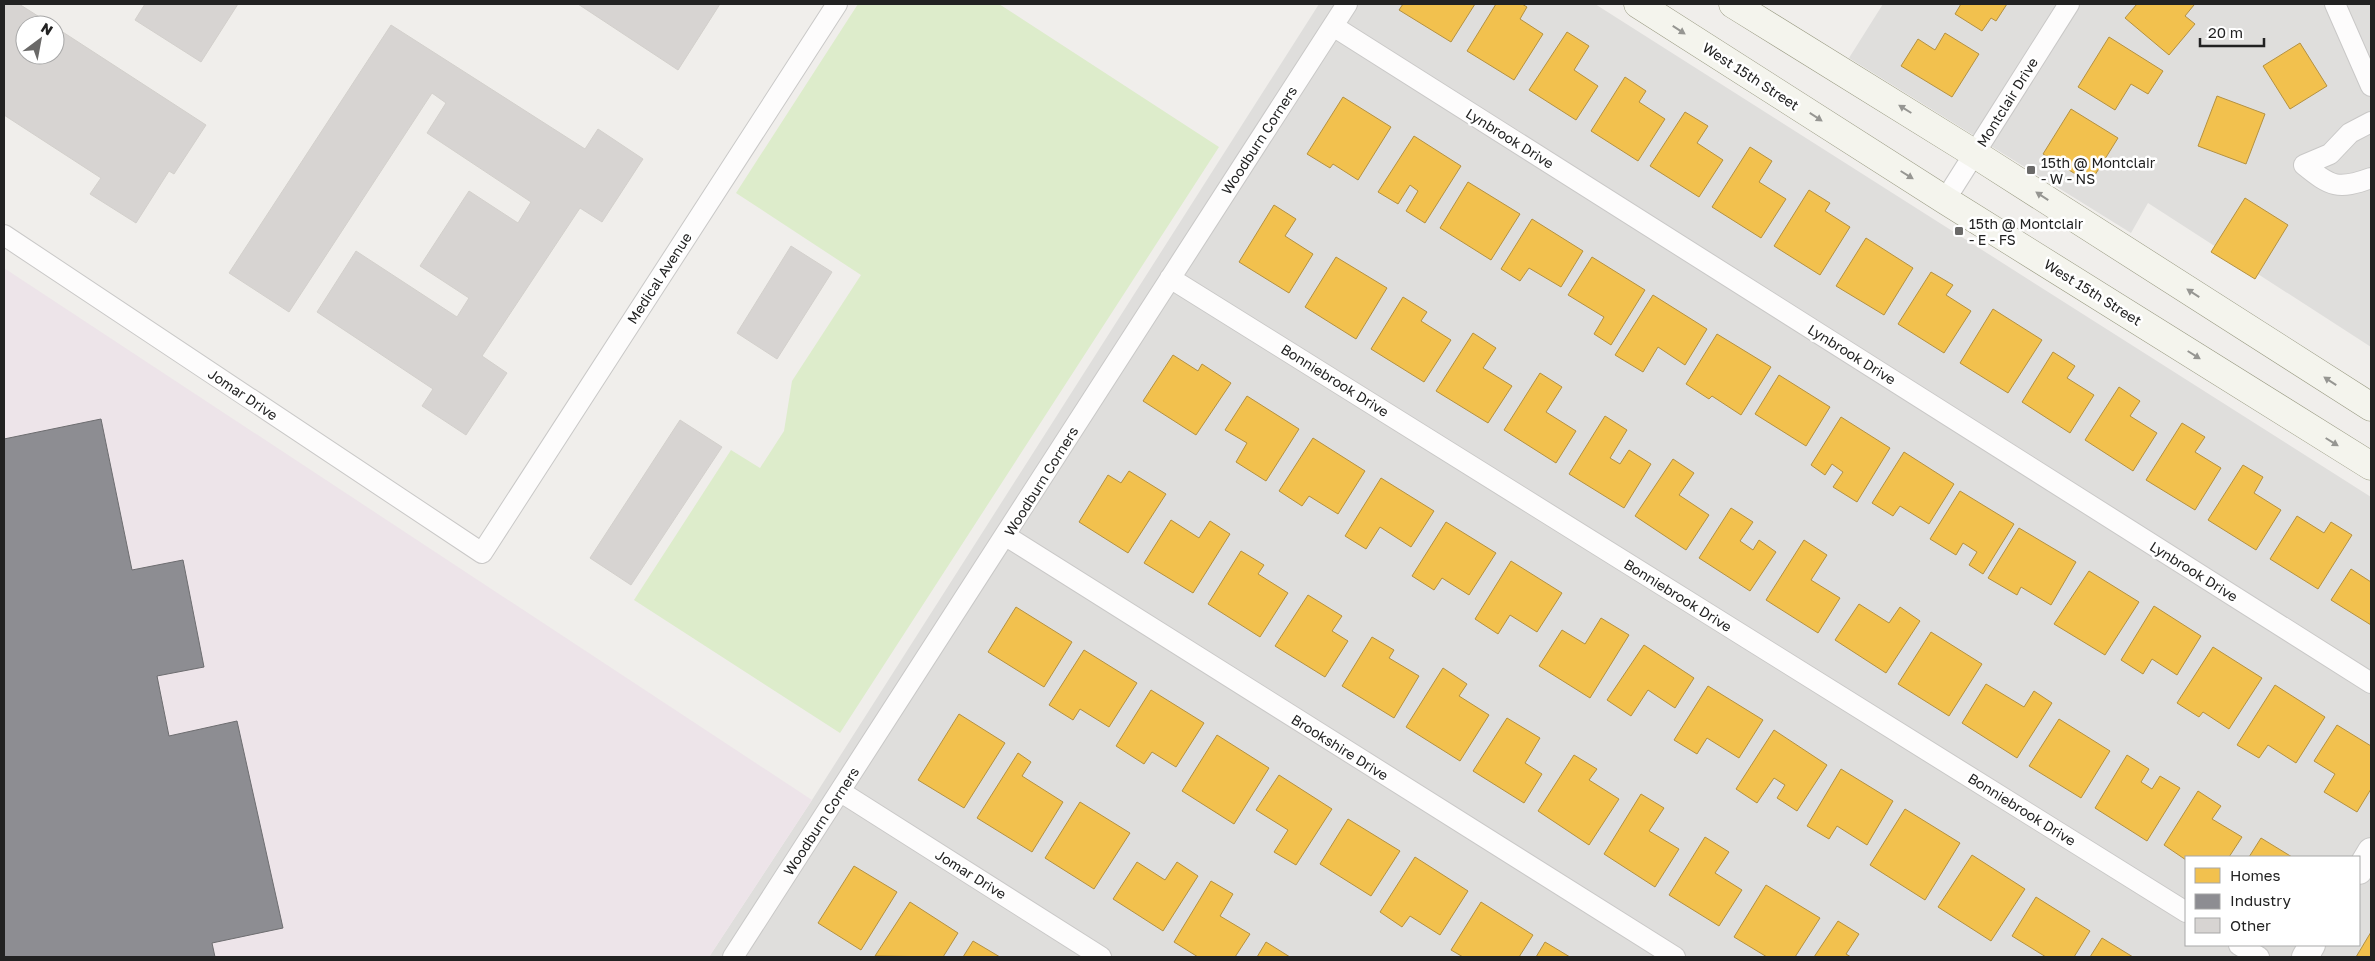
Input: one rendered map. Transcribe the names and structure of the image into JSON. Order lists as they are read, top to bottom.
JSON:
{
  "streets": {
    "main road": ["West 15th Street"],
    "street": [
      "Montclair Drive",
      "Lynbrook Drive",
      "Woodburn Corners",
      "Medical Avenue",
      "Bonniebrook Drive",
      "Jomar Drive",
      "Brookshire Drive"
    ]
  },
  "crossings": [
    ["West 15th Street", "Montclair Drive"],
    ["Lynbrook Drive", "Woodburn Corners"],
    ["Woodburn Corners", "Bonniebrook Drive"],
    ["Woodburn Corners", "Jomar Drive"],
    ["Woodburn Corners", "Brookshire Drive"],
    ["Medical Avenue", "Jomar Drive"]
  ],
  "places": {
    "transit": ["15th @ Montclair - W - NS", "15th @ Montclair - E - FS"]
  },
  "legend": ["Homes", "Industry", "Other"],
  "scale_bar": "20 m",
  "north": "top right"
}
